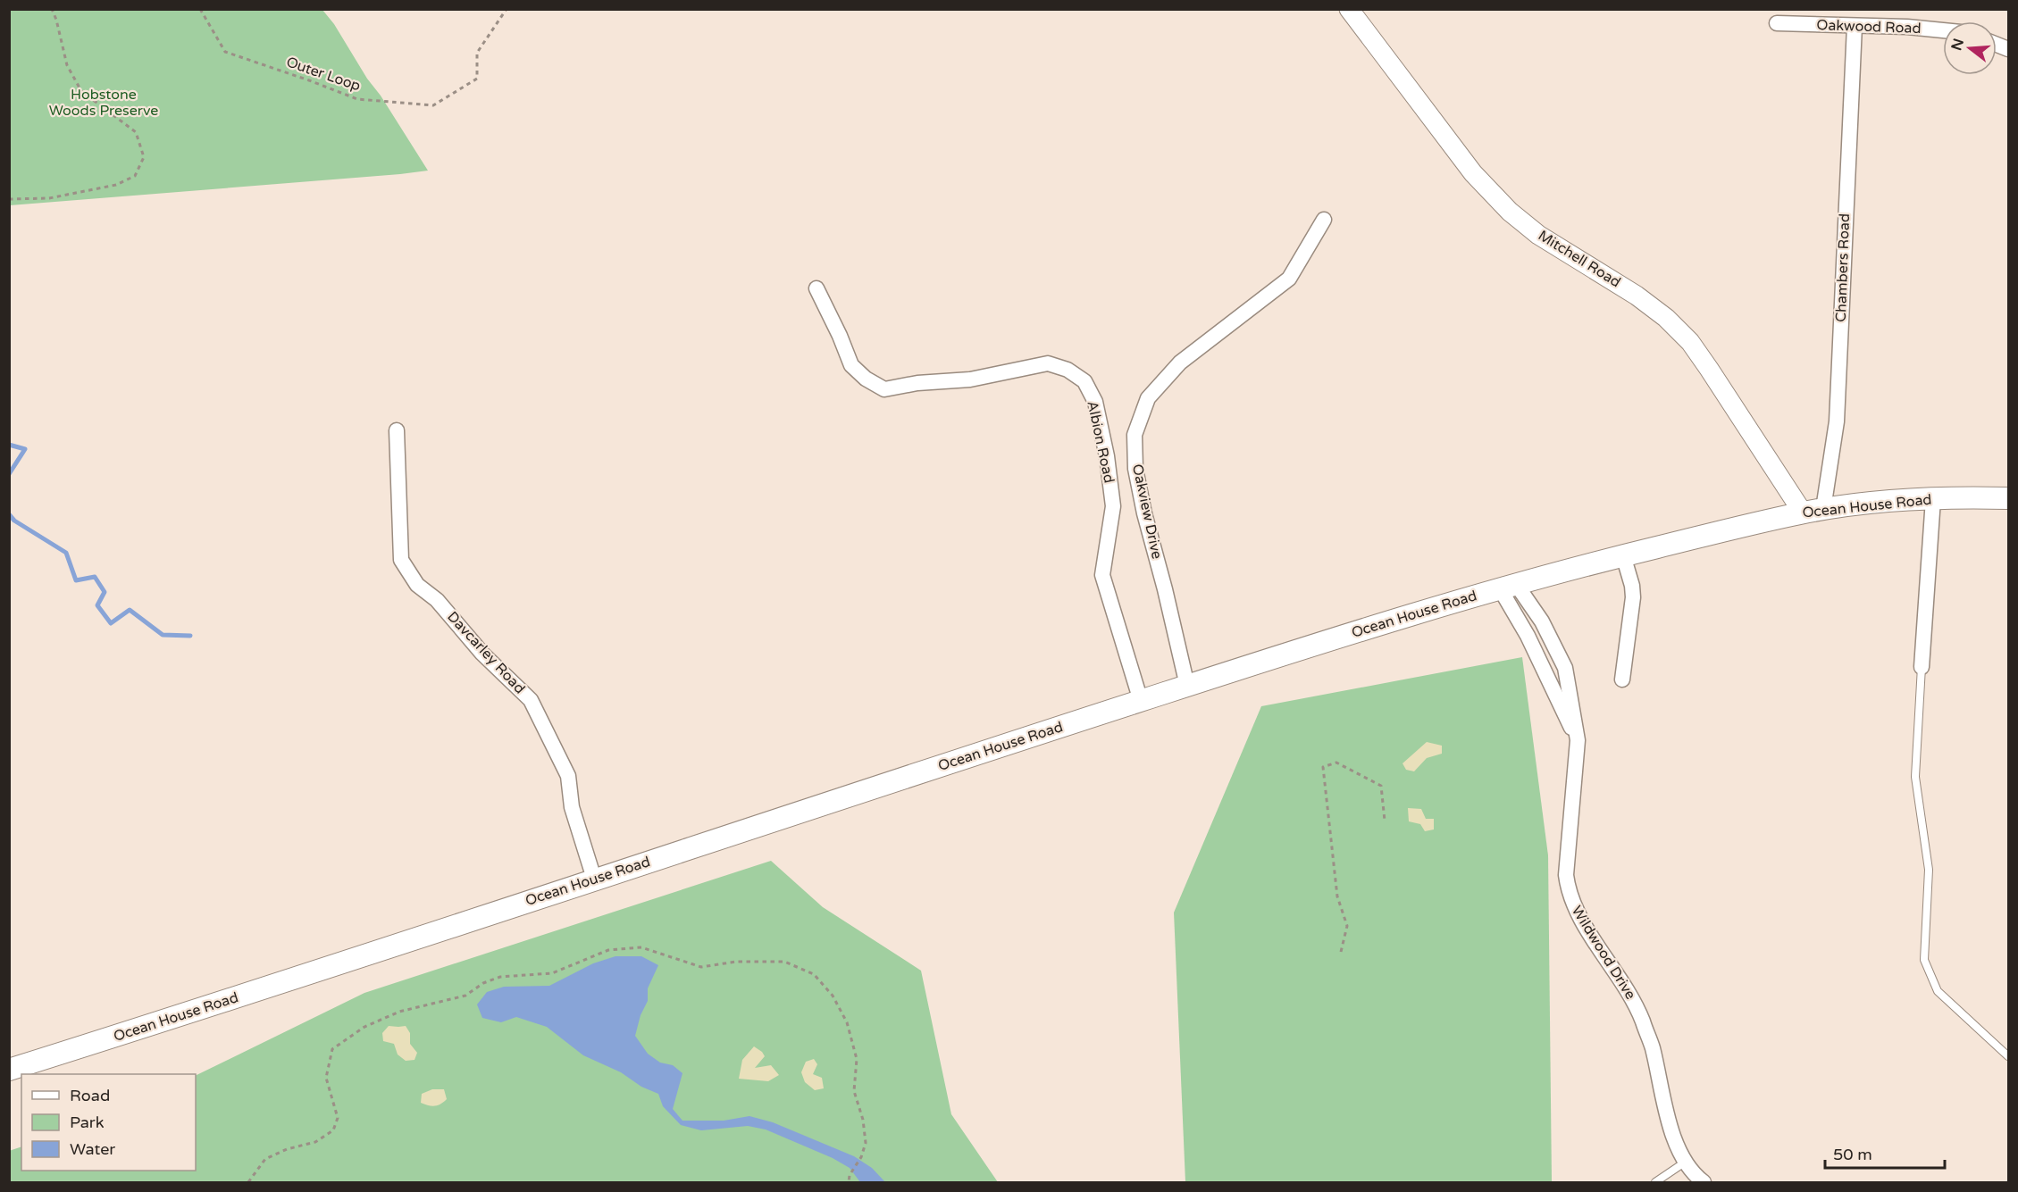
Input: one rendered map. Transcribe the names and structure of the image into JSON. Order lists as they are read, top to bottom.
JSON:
{
  "streets": {
    "main road": ["Ocean House Road"],
    "street": [
      "Oakwood Road",
      "Mitchell Road",
      "Chambers Road",
      "Albion Road",
      "Oakview Drive",
      "Davcarley Road",
      "Wildwood Drive"
    ],
    "path": ["Outer Loop"]
  },
  "crossings": [
    ["Oakwood Road", "Chambers Road"],
    ["Mitchell Road", "Ocean House Road"],
    ["Chambers Road", "Ocean House Road"],
    ["Albion Road", "Ocean House Road"],
    ["Ocean House Road", "Oakview Drive"],
    ["Ocean House Road", "Davcarley Road"],
    ["Ocean House Road", "Wildwood Drive"]
  ],
  "parks": ["Hobstone Woods Preserve"],
  "legend": ["Road", "Park", "Water"],
  "scale_bar": "50 m",
  "north": "left"
}
